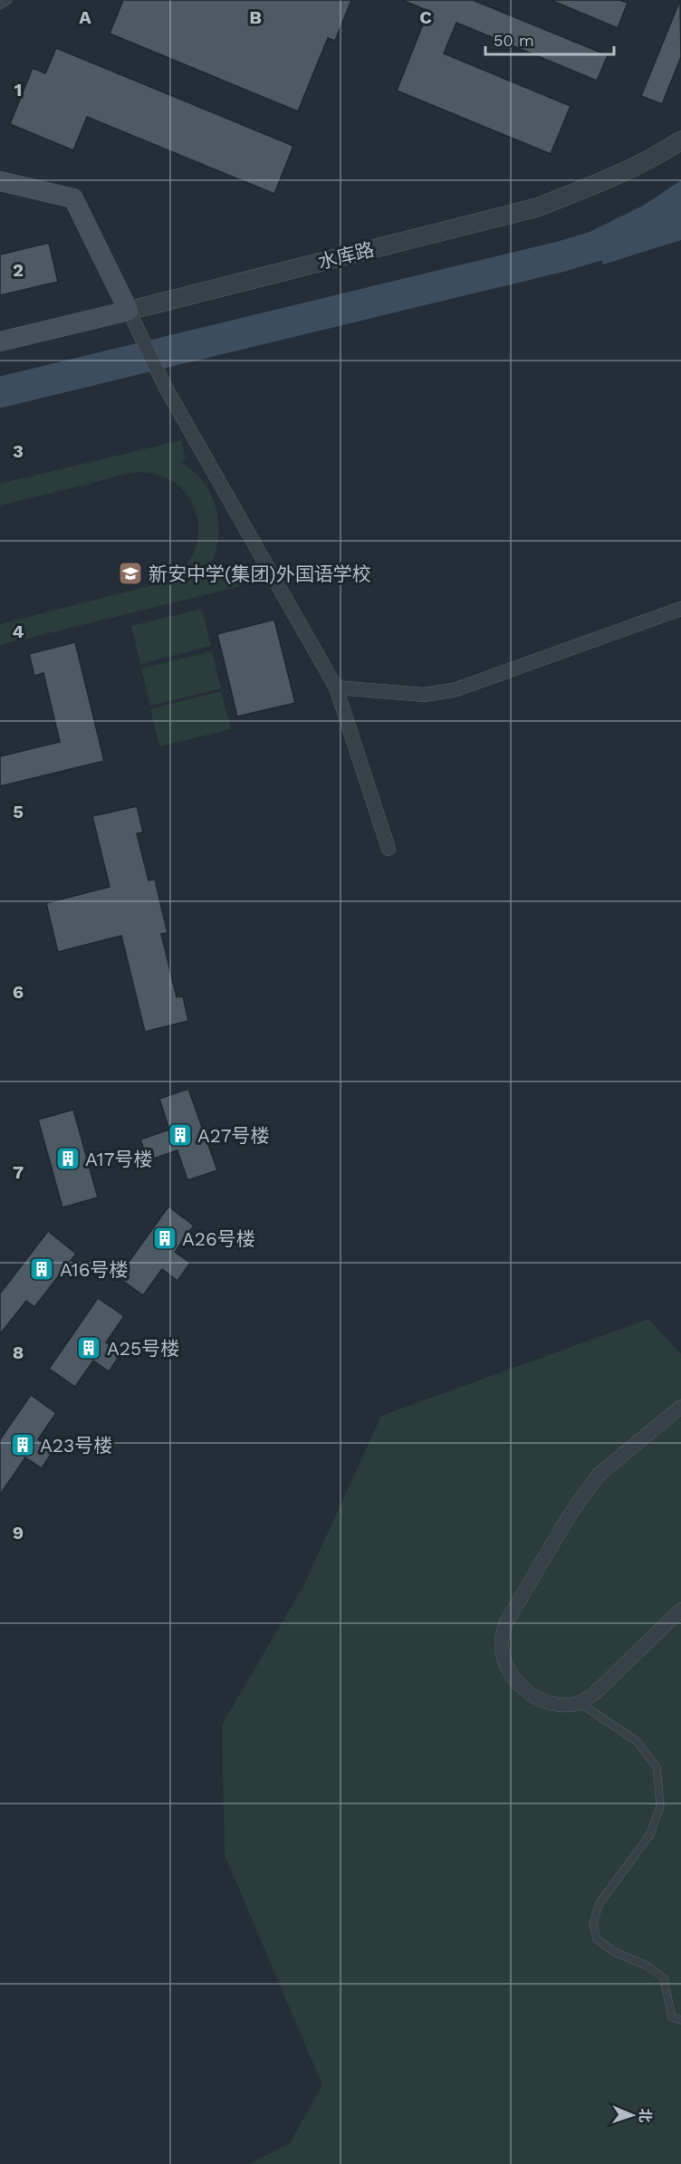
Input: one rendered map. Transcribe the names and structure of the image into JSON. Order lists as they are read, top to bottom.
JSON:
{
  "streets": {
    "main road": ["水库路"]
  },
  "places": {
    "school or university": ["新安中学(集团)外国语学校"],
    "building": [
      "A27号楼",
      "A17号楼",
      "A26号楼",
      "A16号楼",
      "A25号楼",
      "A23号楼"
    ]
  },
  "scale_bar": "50 m",
  "north": "right",
  "grid": {
    "columns": ["A", "B", "C"],
    "rows": [
      "1",
      "2",
      "3",
      "4",
      "5",
      "6",
      "7",
      "8",
      "9"
    ]
  }
}
